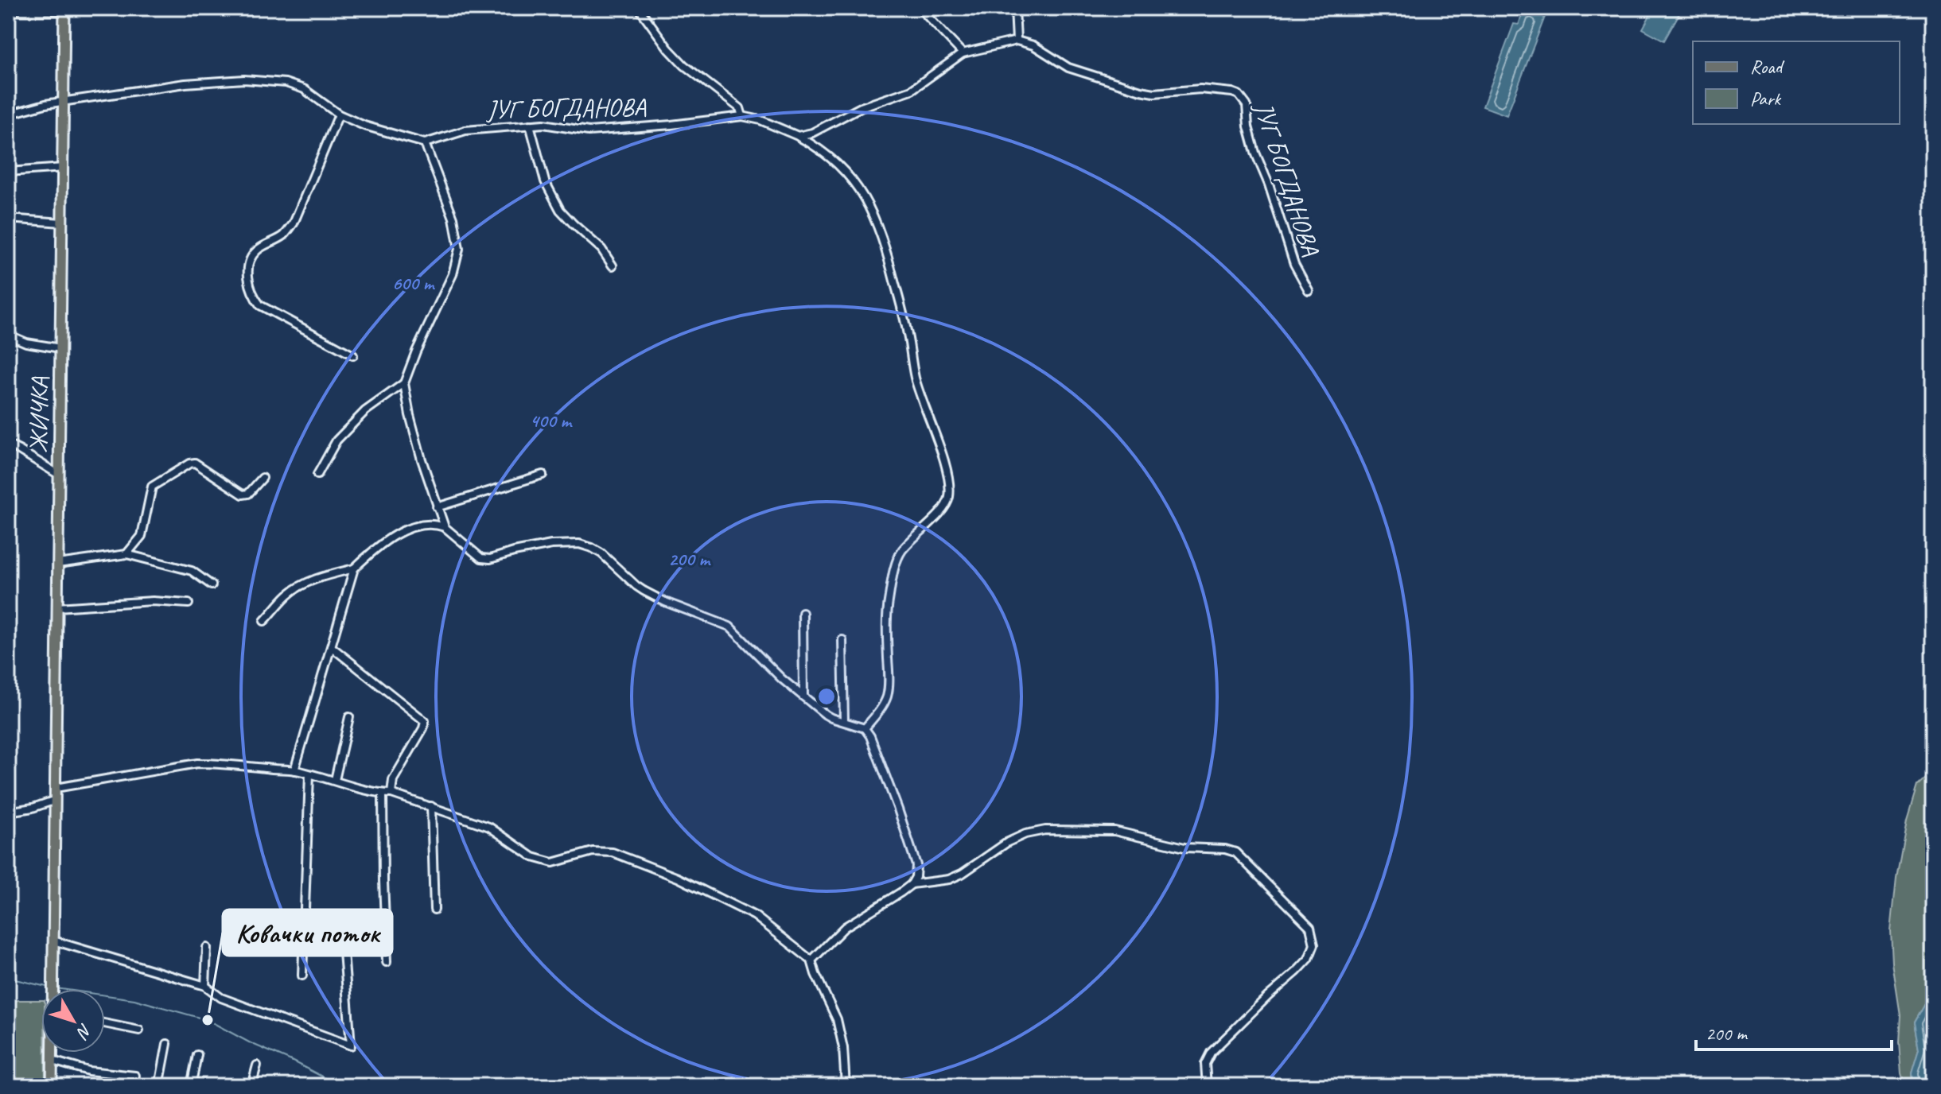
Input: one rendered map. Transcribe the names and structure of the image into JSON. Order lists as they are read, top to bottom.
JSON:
{
  "streets": {
    "main road": ["ЖИЧКА"],
    "street": ["ЈУГ БОГДАНОВА"]
  },
  "places": ["Ковачки поток"],
  "legend": ["Road", "Park"],
  "scale_bar": "200 m",
  "north": "bottom right",
  "rings": ["600 m", "400 m", "200 m"]
}
